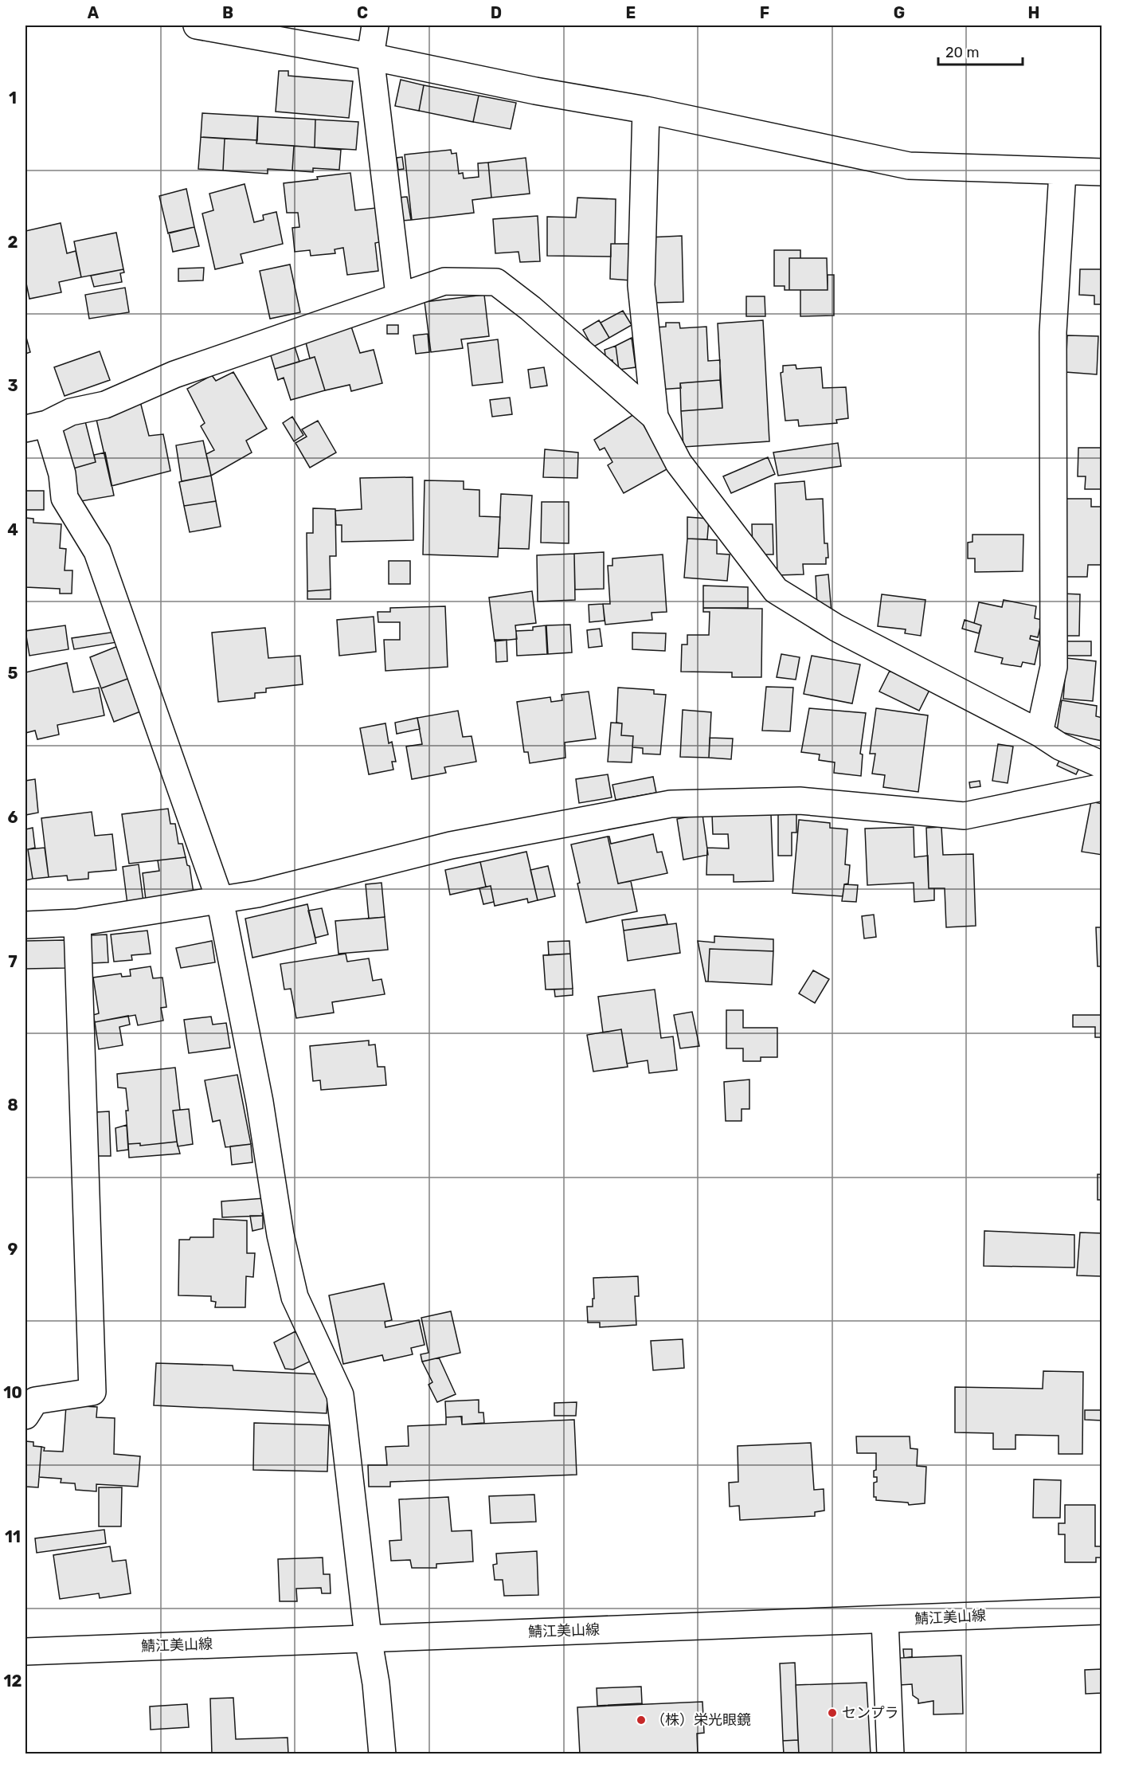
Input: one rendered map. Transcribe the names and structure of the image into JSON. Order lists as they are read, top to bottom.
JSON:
{
  "streets": {
    "street": ["鯖江美山線"]
  },
  "places": ["センプラ", "（株）栄光眼鏡"],
  "scale_bar": "20 m",
  "grid": {
    "columns": [
      "A",
      "B",
      "C",
      "D",
      "E",
      "F",
      "G",
      "H"
    ],
    "rows": [
      "1",
      "2",
      "3",
      "4",
      "5",
      "6",
      "7",
      "8",
      "9",
      "10",
      "11",
      "12"
    ]
  }
}
